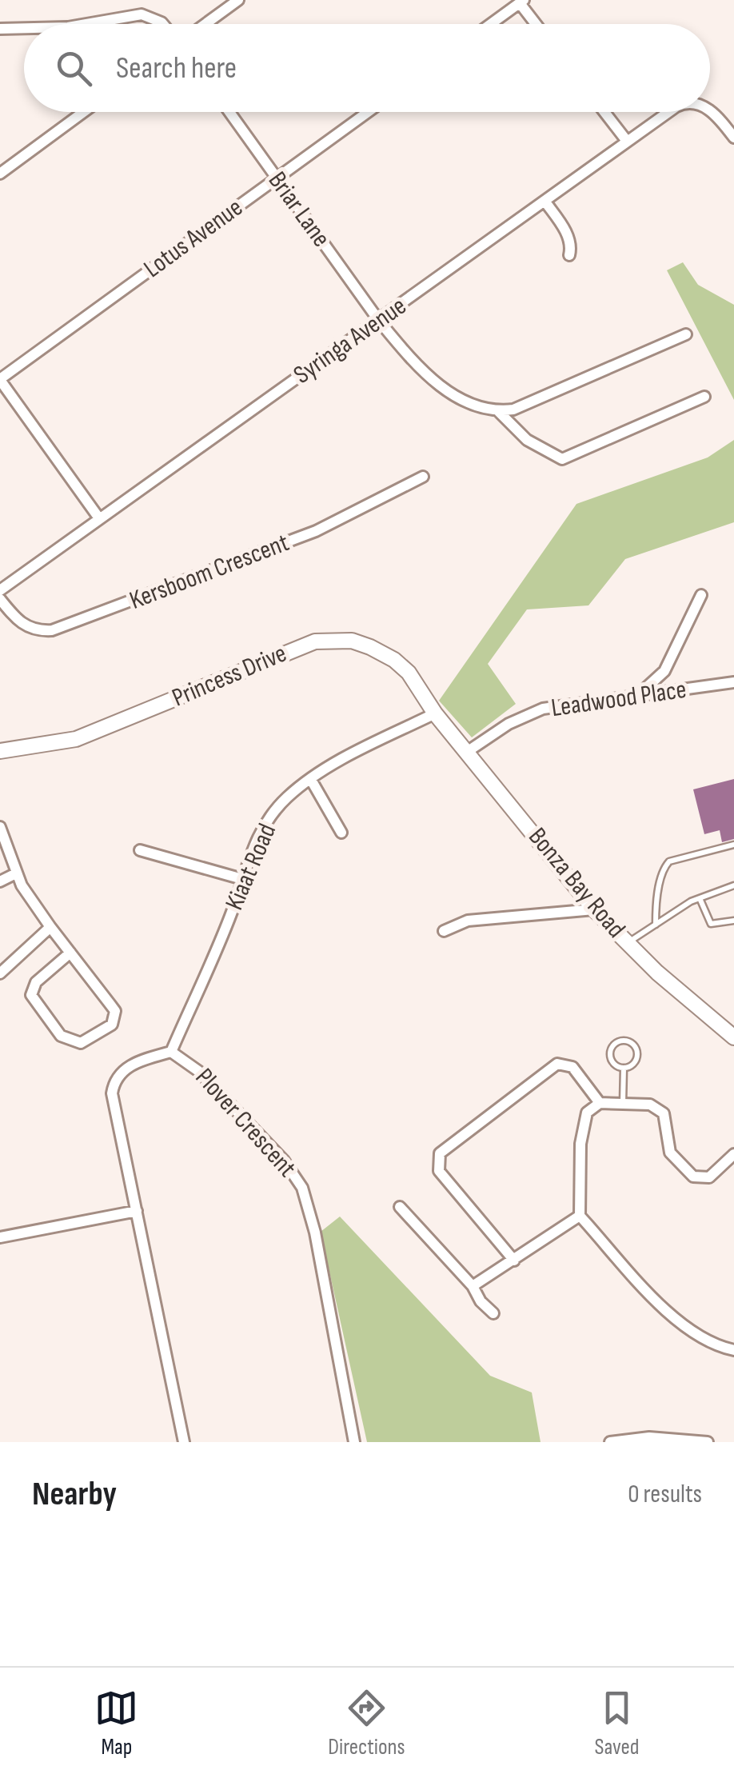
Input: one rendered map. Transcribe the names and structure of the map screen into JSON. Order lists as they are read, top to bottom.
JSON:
{
  "streets": {
    "street": [
      "Briar Lane",
      "Lotus Avenue",
      "Syringa Avenue",
      "Kersboom Crescent",
      "Princess Drive",
      "Leadwood Place",
      "Kiaat Road",
      "Bonza Bay Road",
      "Plover Crescent"
    ]
  },
  "crossings": [
    ["Briar Lane", "Lotus Avenue"],
    ["Briar Lane", "Syringa Avenue"],
    ["Princess Drive", "Kiaat Road"],
    ["Princess Drive", "Bonza Bay Road"],
    ["Leadwood Place", "Bonza Bay Road"],
    ["Kiaat Road", "Bonza Bay Road"],
    ["Kiaat Road", "Plover Crescent"]
  ],
  "page": {
    "search": "Search here",
    "heading": ["Nearby", "0 results"],
    "nav": ["Map", "Directions", "Saved"]
  }
}
